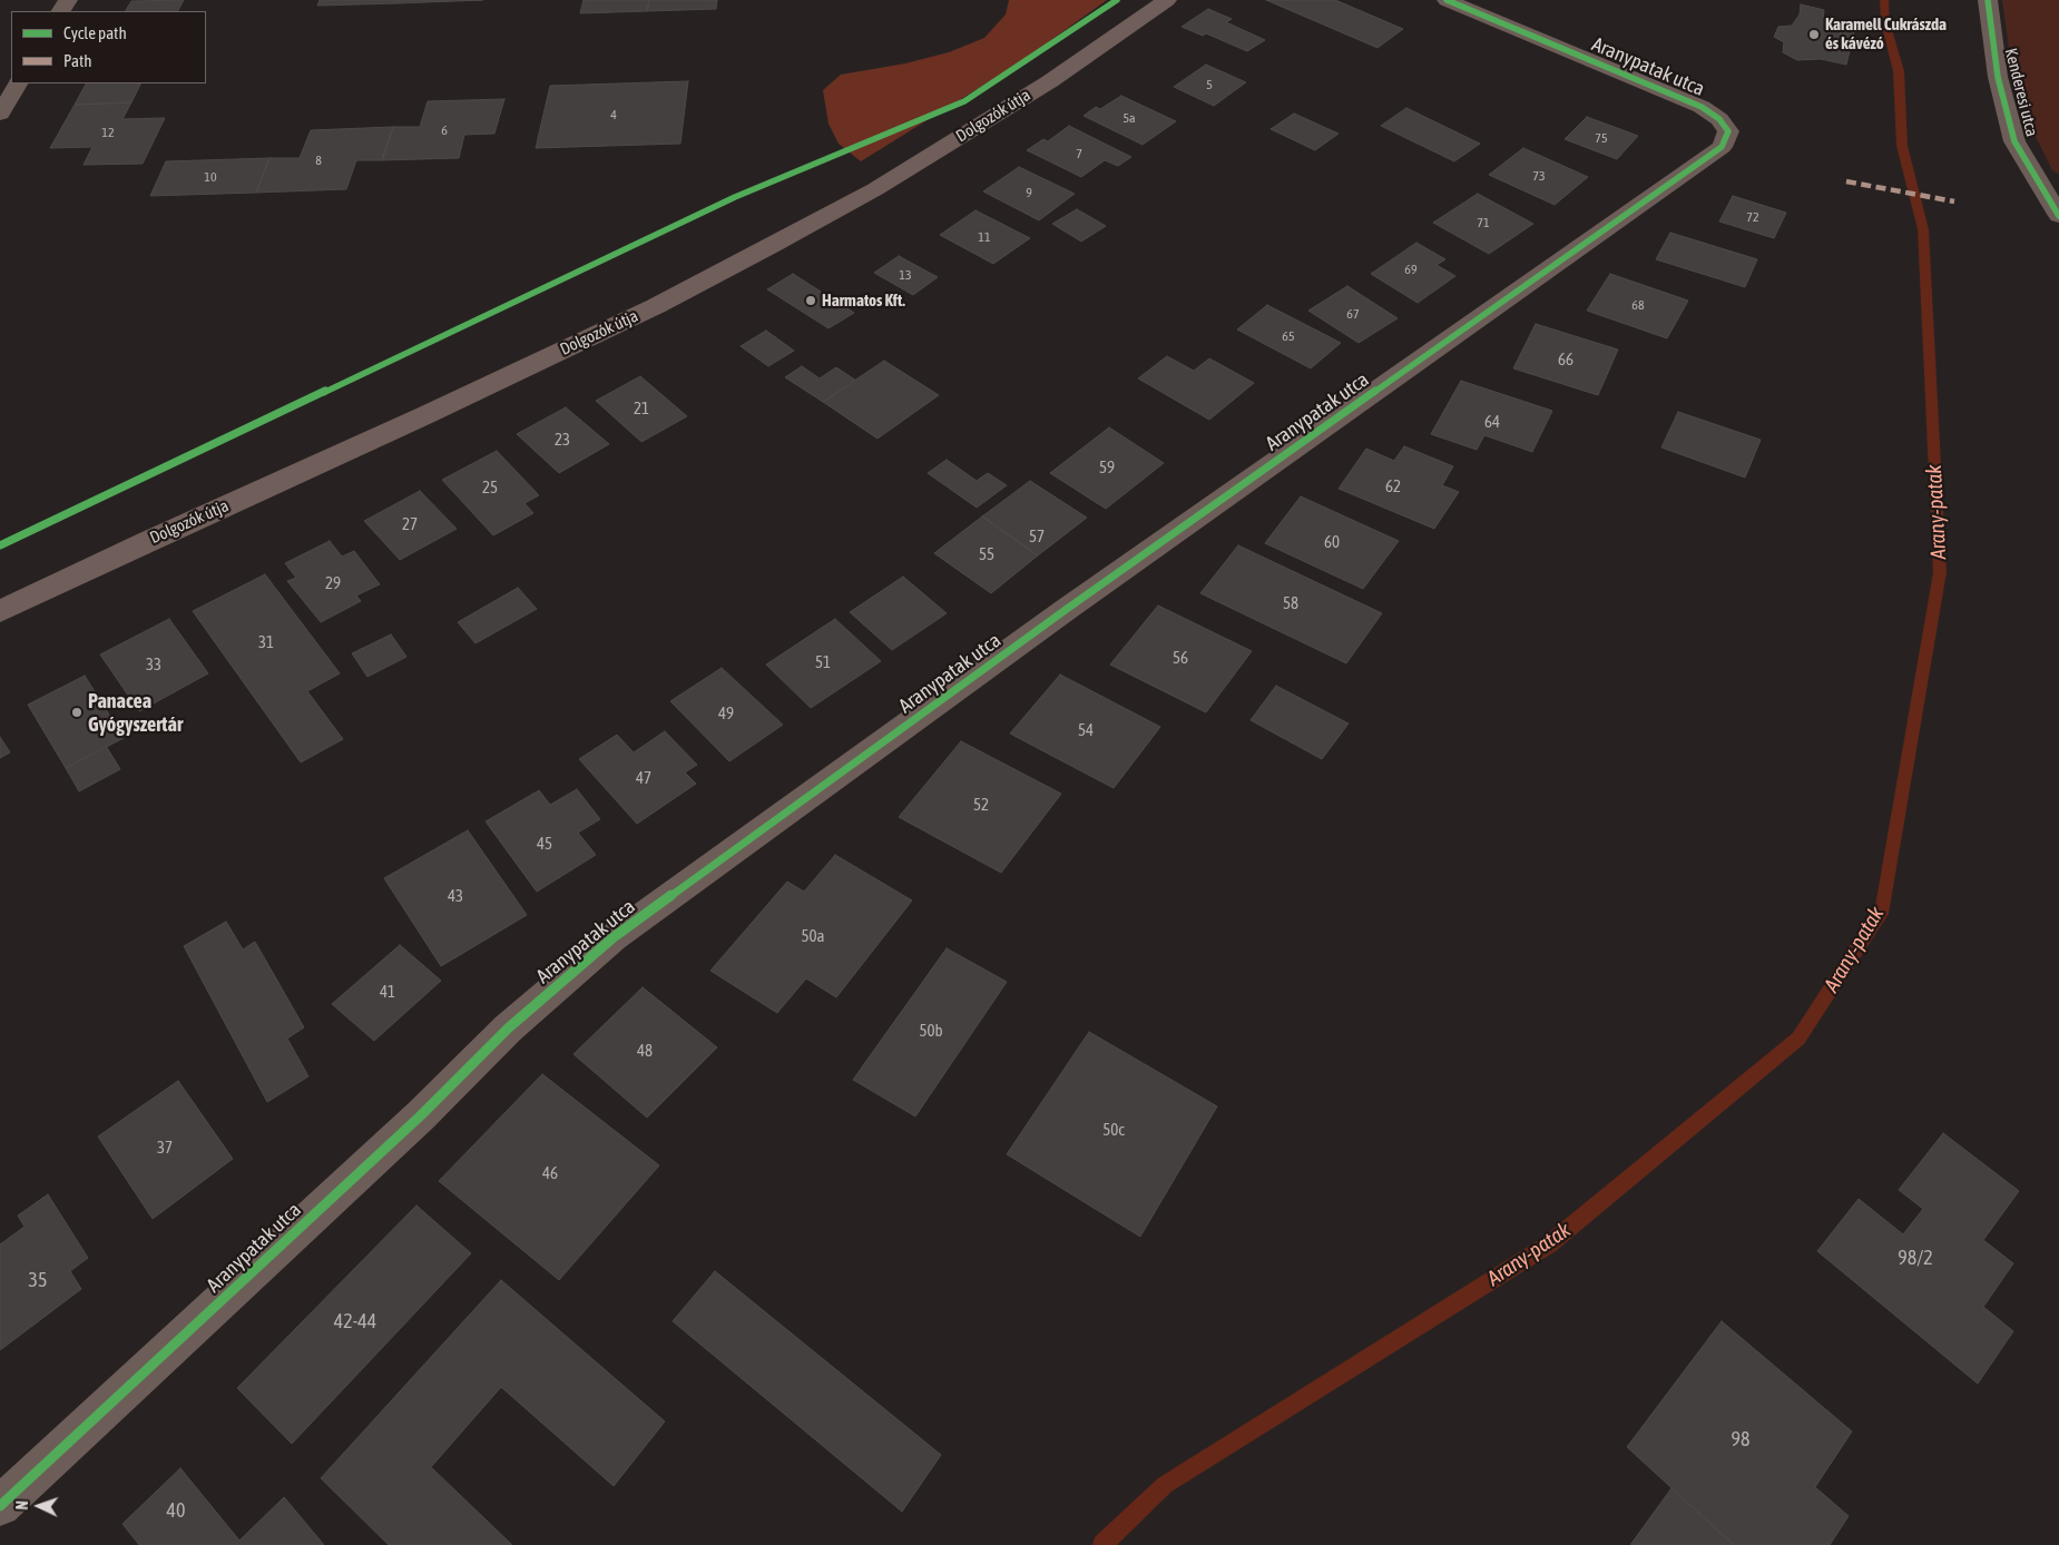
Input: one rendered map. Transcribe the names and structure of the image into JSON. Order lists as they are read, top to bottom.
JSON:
{
  "streets": {
    "main road": ["Dolgozók útja"],
    "street": ["Aranypatak utca", "Kenderesi utca"]
  },
  "water": ["Arany-patak"],
  "places": ["Karamell Cukrászda és kávézó", "Harmatos Kft.", "Panacea Gyógyszertár"],
  "house_numbers": [
    "5",
    "4",
    "5a",
    "6",
    "12",
    "75",
    "7",
    "8",
    "73",
    "10",
    "9",
    "72",
    "71",
    "11",
    "69",
    "13",
    "68",
    "67",
    "65",
    "66",
    "21",
    "64",
    "23",
    "59",
    "62",
    "25",
    "27",
    "57",
    "60",
    "55",
    "29",
    "58",
    "31",
    "56",
    "51",
    "33",
    "49",
    "54",
    "47",
    "52",
    "45",
    "43",
    "50a",
    "41",
    "50b",
    "48",
    "50c",
    "37",
    "46",
    "98/2",
    "35",
    "42-44",
    "98",
    "40"
  ],
  "legend": ["Cycle path", "Path"],
  "north": "left"
}
